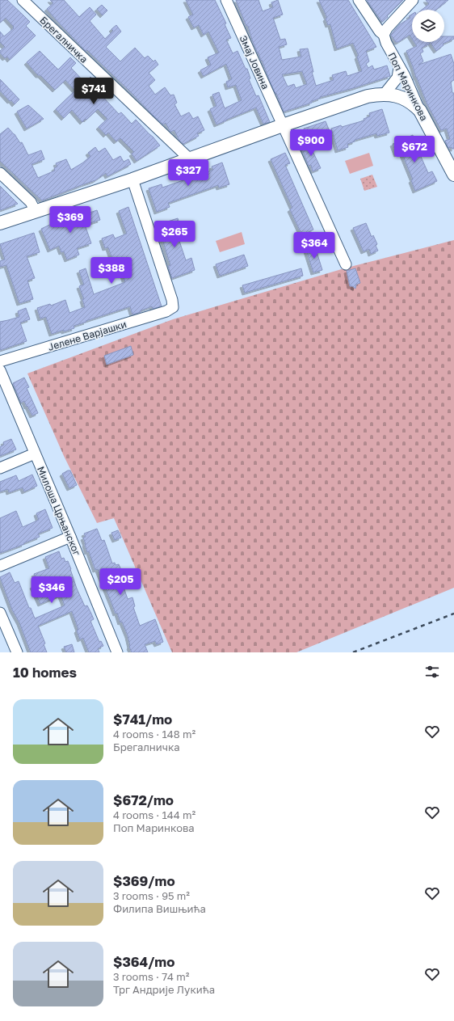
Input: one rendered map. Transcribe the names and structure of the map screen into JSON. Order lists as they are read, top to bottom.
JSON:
{
  "streets": {
    "main road": ["Поп Маринкова"],
    "street": [
      "Брегалничка",
      "Змај Јовина",
      "Јелене Варјашки",
      "Милоша Црњанског"
    ]
  },
  "page": {
    "price": [
      "$741",
      "$900",
      "$672",
      "$327",
      "$369",
      "$265",
      "$364",
      "$388",
      "$205",
      "$346"
    ],
    "heading": "10 homes",
    "list": [
      {
        "name": "$741/mo",
        "note": "4 rooms · 148 m² · Брегалничка"
      },
      {
        "name": "$672/mo",
        "note": "4 rooms · 144 m² · Поп Маринкова"
      },
      {
        "name": "$369/mo",
        "note": "3 rooms · 95 m² · Филипа Вишњића"
      },
      {
        "name": "$364/mo",
        "note": "3 rooms · 74 m² · Трг Андрије Лукића"
      }
    ]
  }
}
